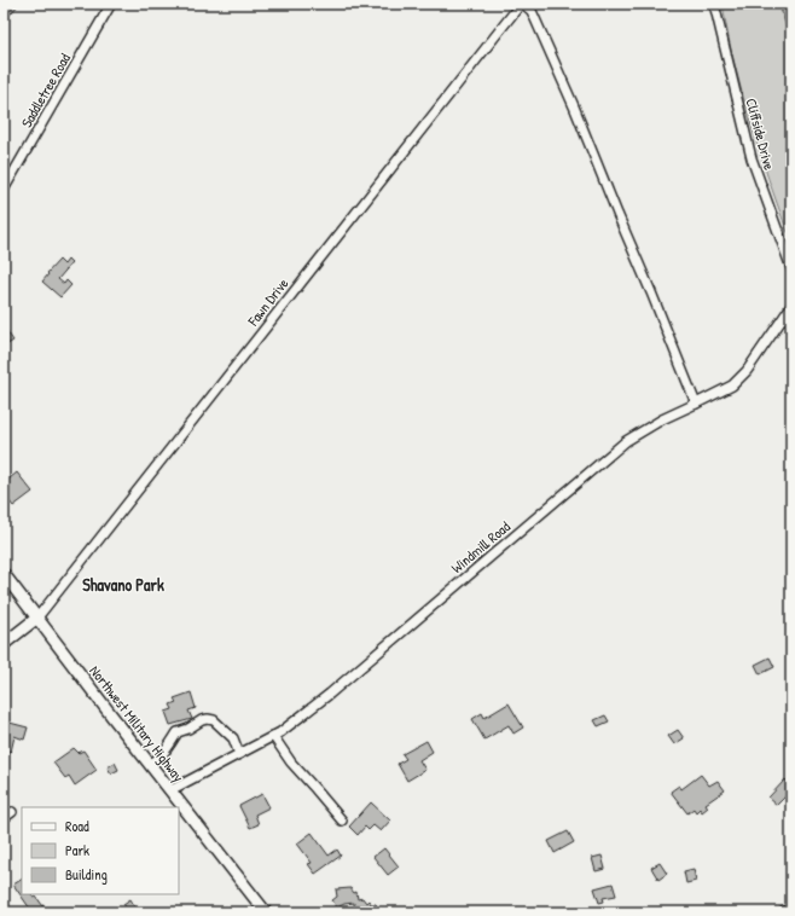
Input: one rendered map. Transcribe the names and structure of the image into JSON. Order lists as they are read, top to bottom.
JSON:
{
  "streets": {
    "main road": ["Northwest Military Highway"],
    "street": [
      "Saddletree Road",
      "Cliffside Drive",
      "Fawn Drive",
      "Windmill Road"
    ]
  },
  "crossings": [
    ["Fawn Drive", "Northwest Military Highway"],
    ["Windmill Road", "Northwest Military Highway"]
  ],
  "districts": ["Shavano Park"],
  "legend": ["Road", "Park", "Building"]
}
